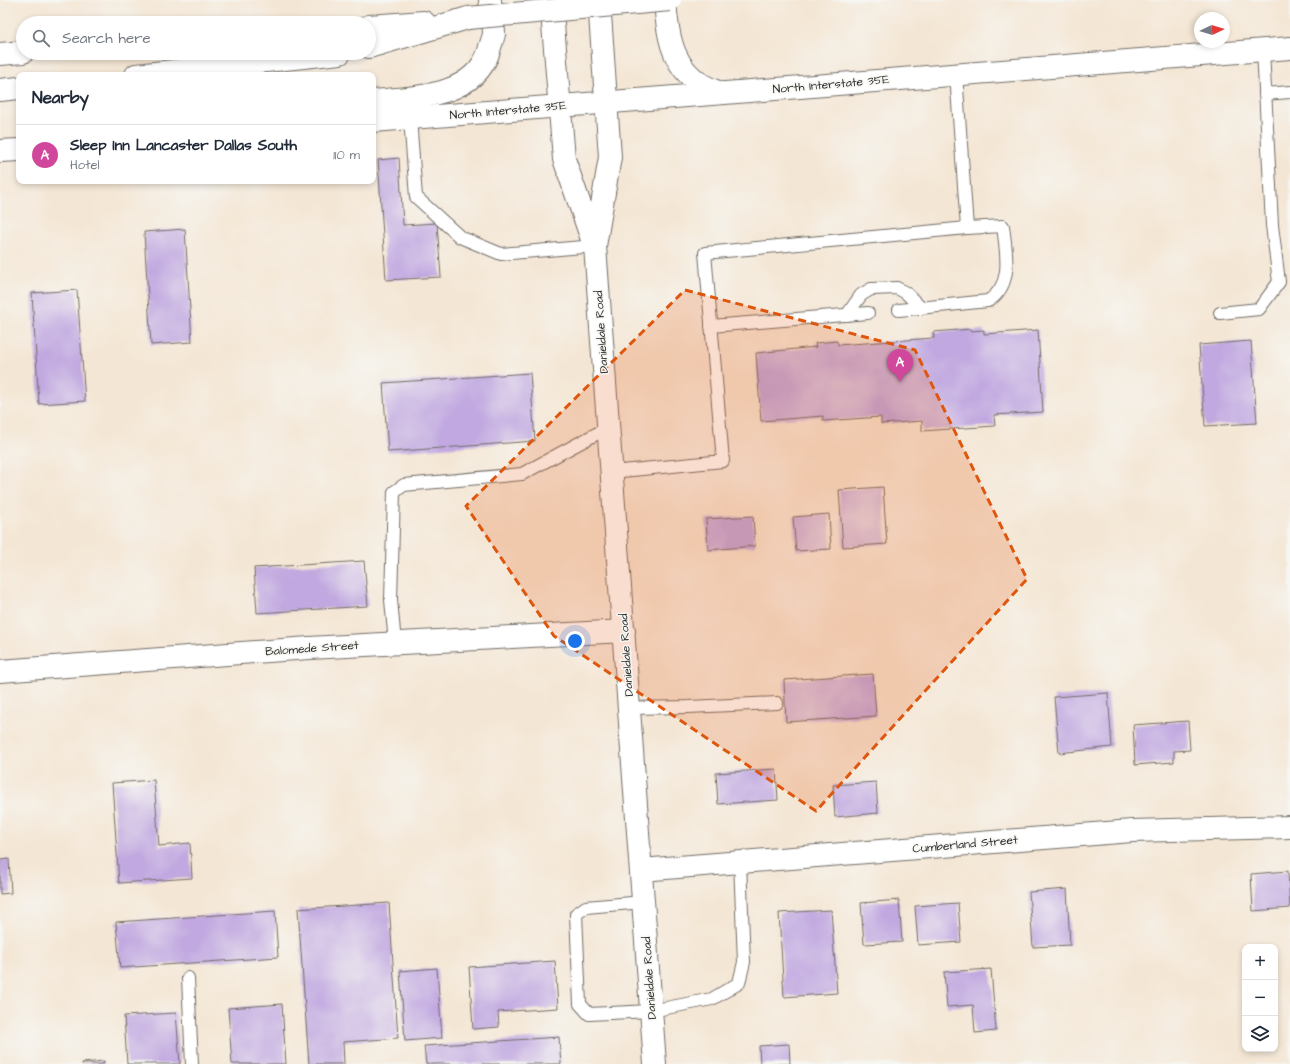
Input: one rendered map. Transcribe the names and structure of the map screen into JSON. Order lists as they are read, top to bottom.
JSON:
{
  "streets": {
    "main road": [
      "North Interstate 35E",
      "Danieldale Road",
      "Balomede Street",
      "Cumberland Street"
    ]
  },
  "crossings": [
    ["North Interstate 35E", "Danieldale Road"],
    ["Danieldale Road", "Balomede Street"],
    ["Danieldale Road", "Cumberland Street"]
  ],
  "north": "right",
  "page": {
    "search": "Search here",
    "heading": "Nearby",
    "list": [
      {
        "mark": "A",
        "name": "Sleep Inn Lancaster Dallas South",
        "note": "Hotel",
        "value": "110 m"
      }
    ],
    "pins": "A",
    "map_buttons": ["+", "−"]
  }
}
